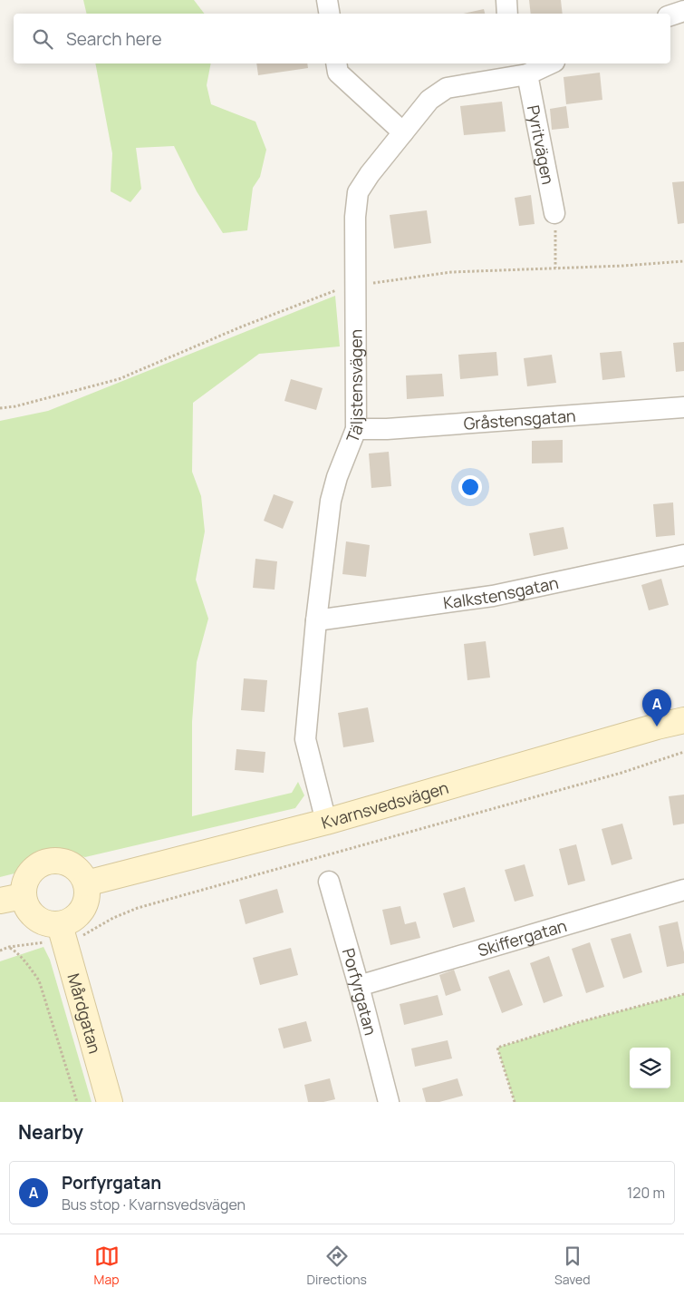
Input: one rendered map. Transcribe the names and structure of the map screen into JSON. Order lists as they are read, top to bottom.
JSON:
{
  "streets": {
    "street": [
      "Pyritvägen",
      "Täljstensvägen",
      "Gråstensgatan",
      "Kalkstensgatan",
      "Kvarnsvedsvägen",
      "Skiffergatan",
      "Porfyrgatan",
      "Mårdgatan"
    ]
  },
  "crossings": [
    ["Pyritvägen", "Täljstensvägen"],
    ["Täljstensvägen", "Gråstensgatan"],
    ["Täljstensvägen", "Kalkstensgatan"],
    ["Täljstensvägen", "Kvarnsvedsvägen"],
    ["Kvarnsvedsvägen", "Mårdgatan"],
    ["Skiffergatan", "Porfyrgatan"]
  ],
  "page": {
    "search": "Search here",
    "pins": "A",
    "heading": "Nearby",
    "list": [
      {
        "mark": "A",
        "name": "Porfyrgatan",
        "note": "Bus stop · Kvarnsvedsvägen",
        "value": "120 m"
      }
    ],
    "nav": ["Map", "Directions", "Saved"]
  }
}
